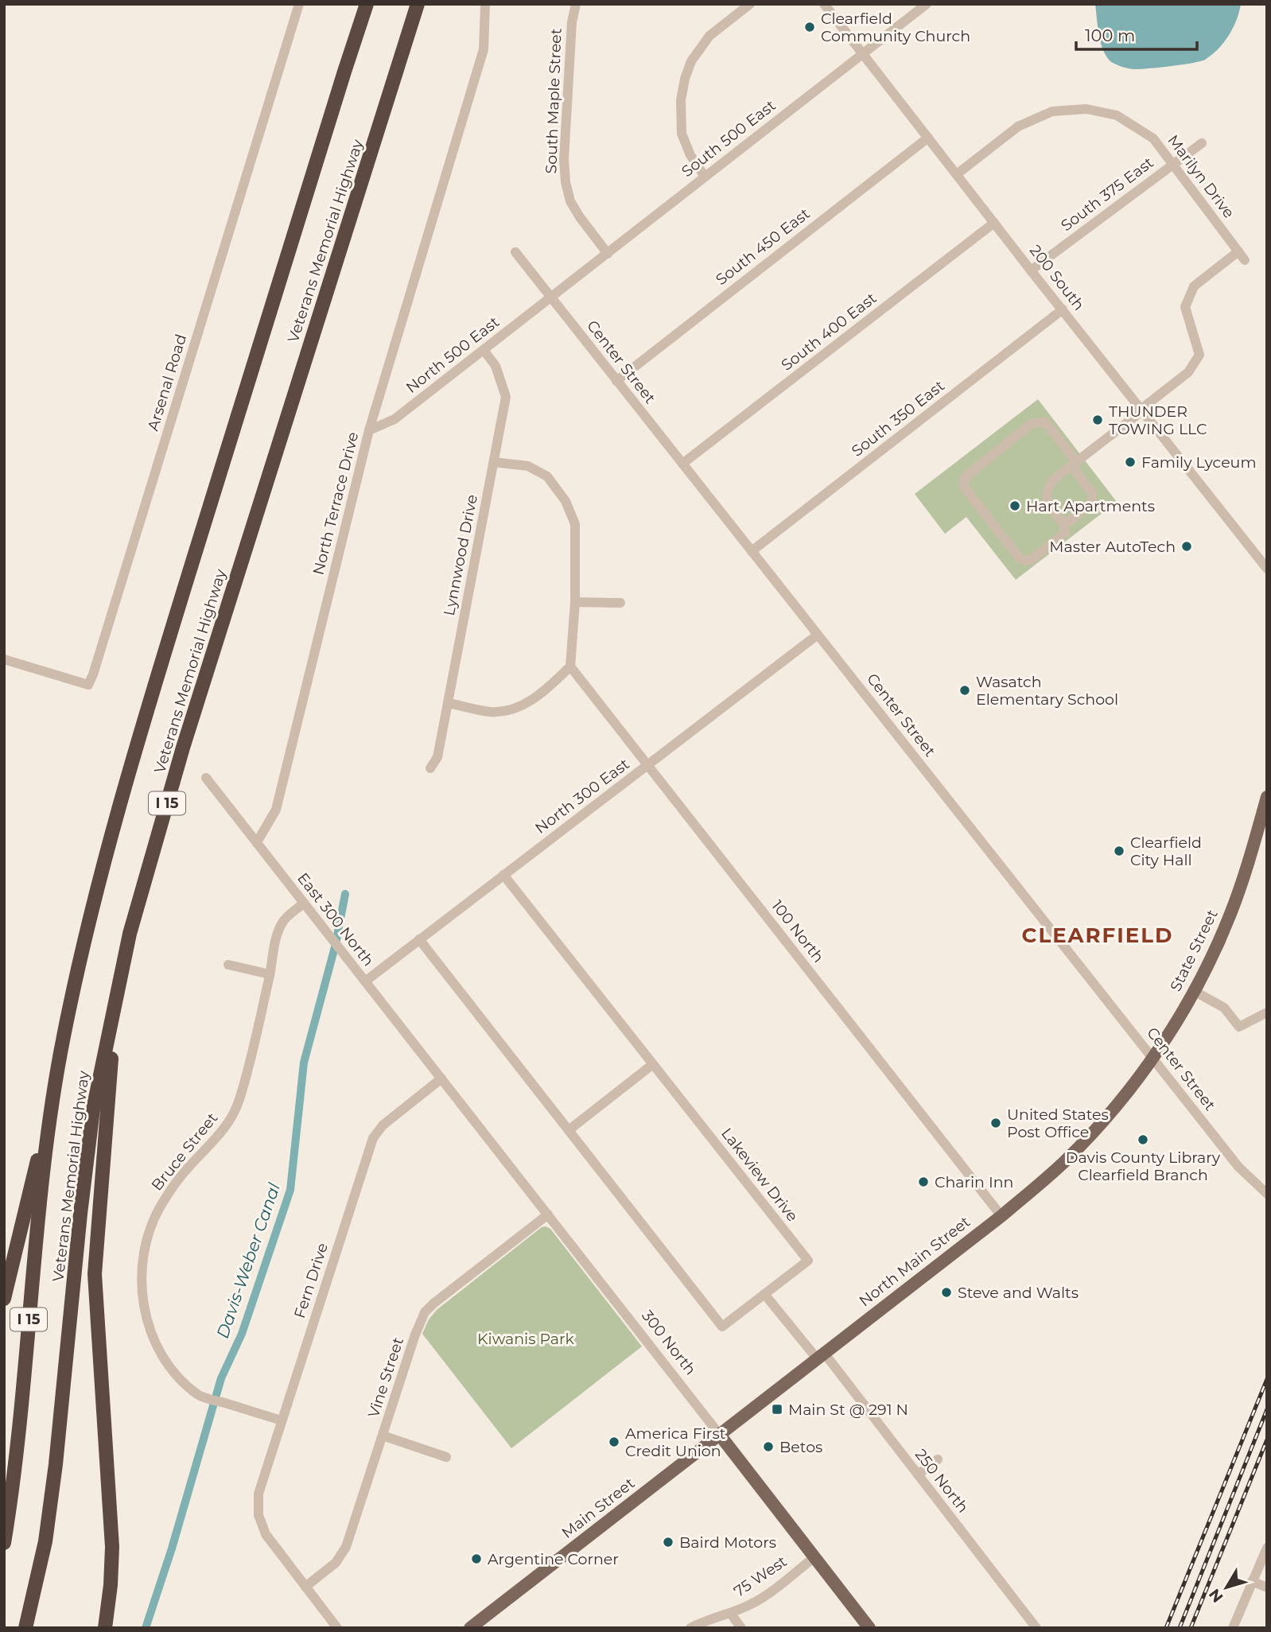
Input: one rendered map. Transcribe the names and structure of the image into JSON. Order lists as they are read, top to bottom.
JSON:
{
  "streets": {
    "highway": ["Veterans Memorial Highway", "I 15"],
    "main road": [
      "State Street",
      "North Main Street",
      "300 North",
      "Main Street"
    ],
    "street": [
      "South Maple Street",
      "South 500 East",
      "Marilyn Drive",
      "South 375 East",
      "South 450 East",
      "200 South",
      "South 400 East",
      "North 500 East",
      "Center Street",
      "Arsenal Road",
      "South 350 East",
      "North Terrace Drive",
      "Lynnwood Drive",
      "North 300 East",
      "East 300 North",
      "100 North",
      "Bruce Street",
      "Lakeview Drive",
      "Fern Drive",
      "Vine Street",
      "250 North",
      "75 West"
    ]
  },
  "crossings": [
    ["South Maple Street", "South 500 East"],
    ["South 500 East", "200 South"],
    ["South 500 East", "North 500 East"],
    ["South 500 East", "Center Street"],
    ["Marilyn Drive", "South 375 East"],
    ["Marilyn Drive", "200 South"],
    ["South 375 East", "200 South"],
    ["South 450 East", "200 South"],
    ["South 450 East", "Center Street"],
    ["200 South", "South 400 East"],
    ["200 South", "South 350 East"],
    ["South 400 East", "Center Street"],
    ["North 500 East", "Center Street"],
    ["North 500 East", "North Terrace Drive"],
    ["North 500 East", "Lynnwood Drive"],
    ["Center Street", "South 350 East"],
    ["Center Street", "North 300 East"],
    ["Center Street", "State Street"],
    ["North Terrace Drive", "East 300 North"],
    ["North 300 East", "East 300 North"],
    ["North 300 East", "100 North"],
    ["North 300 East", "Lakeview Drive"],
    ["East 300 North", "Bruce Street"],
    ["East 300 North", "Fern Drive"],
    ["East 300 North", "300 North"],
    ["100 North", "North Main Street"],
    ["State Street", "North Main Street"],
    ["Bruce Street", "Fern Drive"],
    ["North Main Street", "300 North"],
    ["North Main Street", "250 North"],
    ["North Main Street", "Main Street"],
    ["Fern Drive", "300 North"],
    ["Fern Drive", "Vine Street"],
    ["300 North", "Vine Street"],
    ["300 North", "Main Street"],
    ["300 North", "75 West"]
  ],
  "districts": ["CLEARFIELD"],
  "water": ["Davis-Weber Canal"],
  "parks": ["Kiwanis Park"],
  "places": {
    "other": [
      "Clearfield Community Church",
      "THUNDER TOWING LLC",
      "Family Lyceum",
      "Hart Apartments",
      "Master AutoTech",
      "Wasatch Elementary School",
      "Clearfield City Hall",
      "United States Post Office",
      "Davis County Library Clearfield Branch",
      "Charin Inn",
      "Steve and Walts",
      "America First Credit Union",
      "Betos",
      "Baird Motors",
      "Argentine Corner"
    ],
    "transit": ["Main St @ 291 N"]
  },
  "scale_bar": "100 m",
  "north": "bottom left"
}
